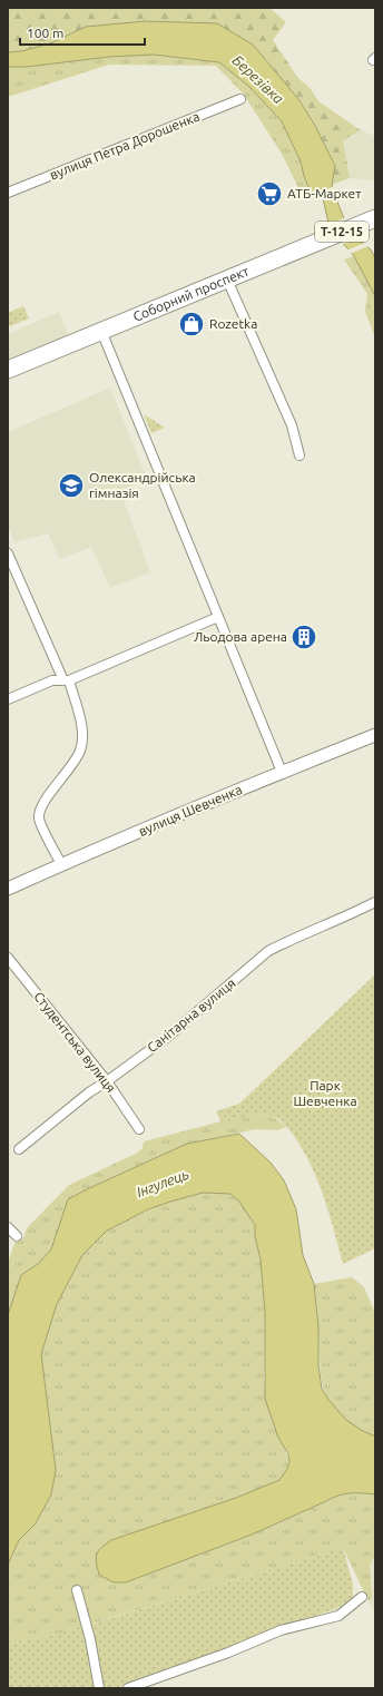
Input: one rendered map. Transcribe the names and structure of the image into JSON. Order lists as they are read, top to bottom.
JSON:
{
  "streets": {
    "highway": ["Т-12-15", "Соборний проспект"],
    "main road": ["вулиця Шевченка"],
    "street": ["вулиця Петра Дорошенка", "Санітарна вулиця", "Студентська вулиця"]
  },
  "crossings": [
    ["Санітарна вулиця", "Студентська вулиця"]
  ],
  "water": ["Березівка", "Інгулець"],
  "parks": ["Парк Шевченка"],
  "places": {
    "supermarket": ["АТБ-Маркет"],
    "shop": ["Rozetka"],
    "school or university": ["Олександрійська гімназія"],
    "building": ["Льодова арена"]
  },
  "scale_bar": "100 m"
}
